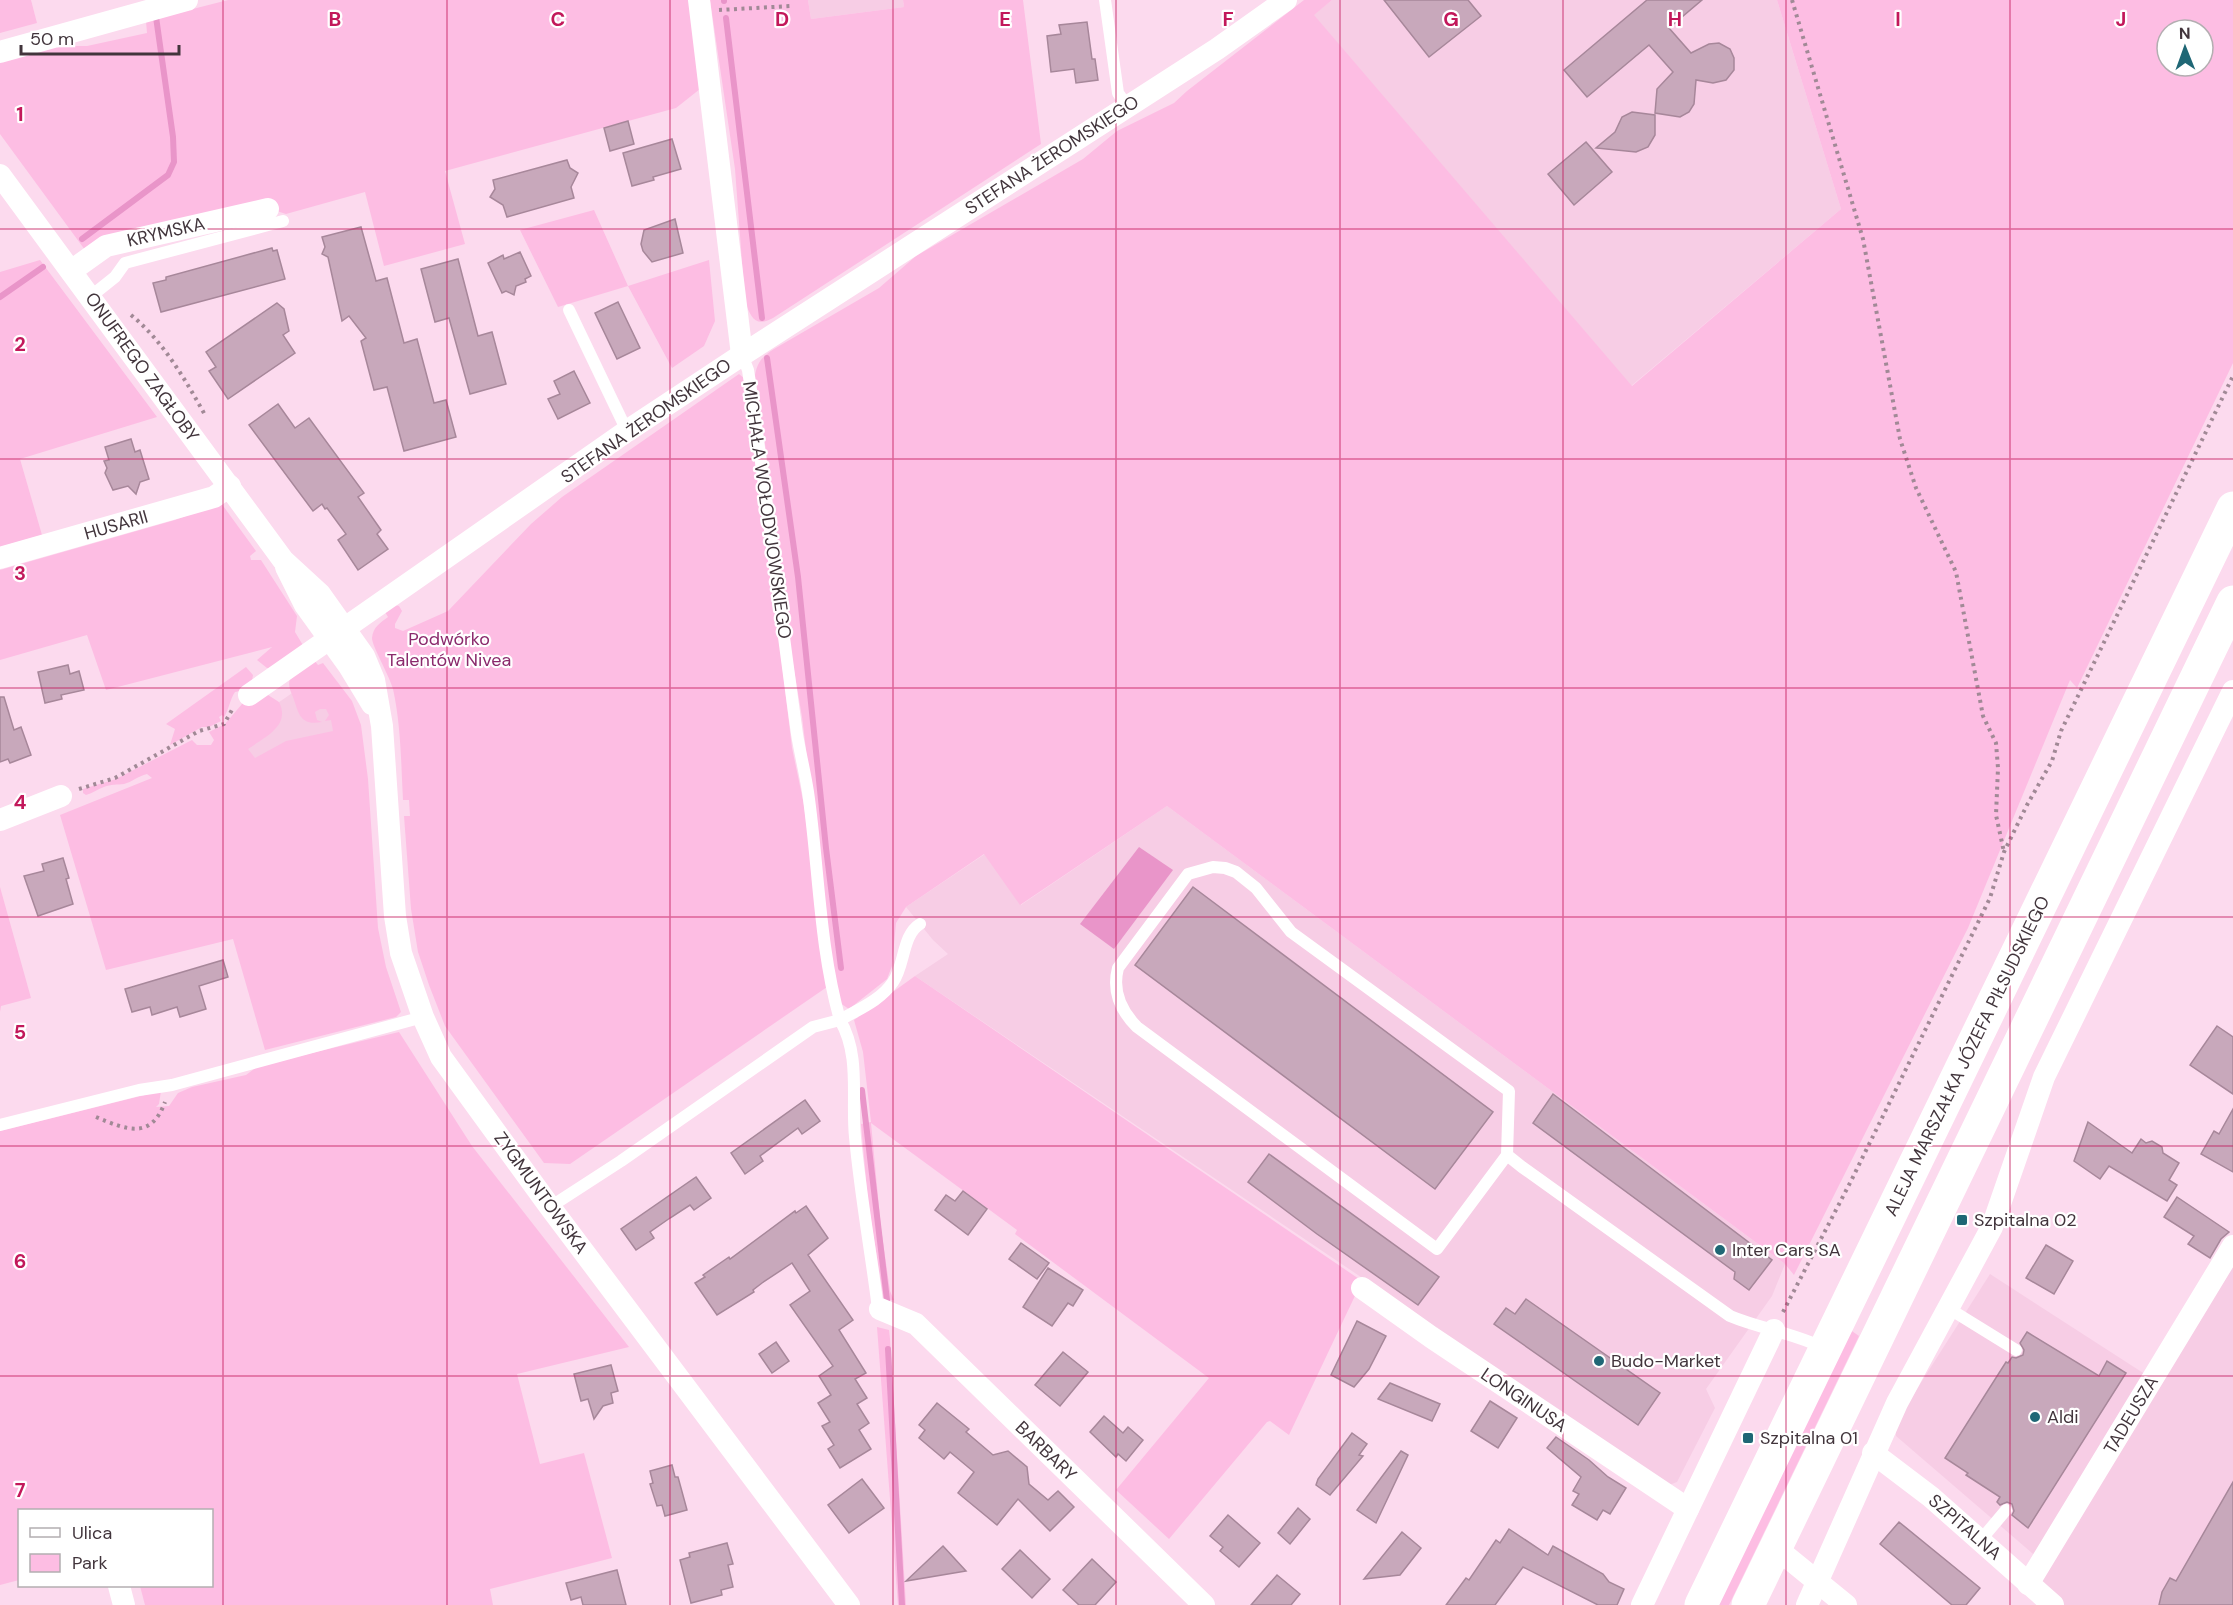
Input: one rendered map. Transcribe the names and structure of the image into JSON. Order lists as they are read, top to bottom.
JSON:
{
  "streets": {
    "main road": ["ALEJA MARSZAŁKA JÓZEFA PIŁSUDSKIEGO"],
    "street": [
      "STEFANA ŻEROMSKIEGO",
      "KRYMSKA",
      "ONUFREGO ZAGŁOBY",
      "MICHAŁA WOŁODYJOWSKIEGO",
      "HUSARII",
      "ZYGMUNTOWSKA",
      "LONGINUSA",
      "TADEUSZA",
      "BARBARY",
      "SZPITALNA"
    ]
  },
  "crossings": [
    ["STEFANA ŻEROMSKIEGO", "ONUFREGO ZAGŁOBY"],
    ["STEFANA ŻEROMSKIEGO", "MICHAŁA WOŁODYJOWSKIEGO"],
    ["STEFANA ŻEROMSKIEGO", "ZYGMUNTOWSKA"],
    ["KRYMSKA", "ONUFREGO ZAGŁOBY"],
    ["ONUFREGO ZAGŁOBY", "HUSARII"],
    ["ONUFREGO ZAGŁOBY", "ZYGMUNTOWSKA"],
    ["MICHAŁA WOŁODYJOWSKIEGO", "BARBARY"],
    ["TADEUSZA", "SZPITALNA"]
  ],
  "parks": ["Podwórko Talentów Nivea"],
  "places": {
    "transit": ["Szpitalna 02", "Szpitalna 01"],
    "other": ["Inter Cars SA", "Budo-Market", "Aldi"]
  },
  "legend": ["Ulica", "Park"],
  "scale_bar": "50 m",
  "north": "top",
  "grid": {
    "columns": [
      "B",
      "C",
      "D",
      "E",
      "F",
      "G",
      "H",
      "I",
      "J"
    ],
    "rows": [
      "1",
      "2",
      "3",
      "4",
      "5",
      "6",
      "7"
    ]
  }
}
